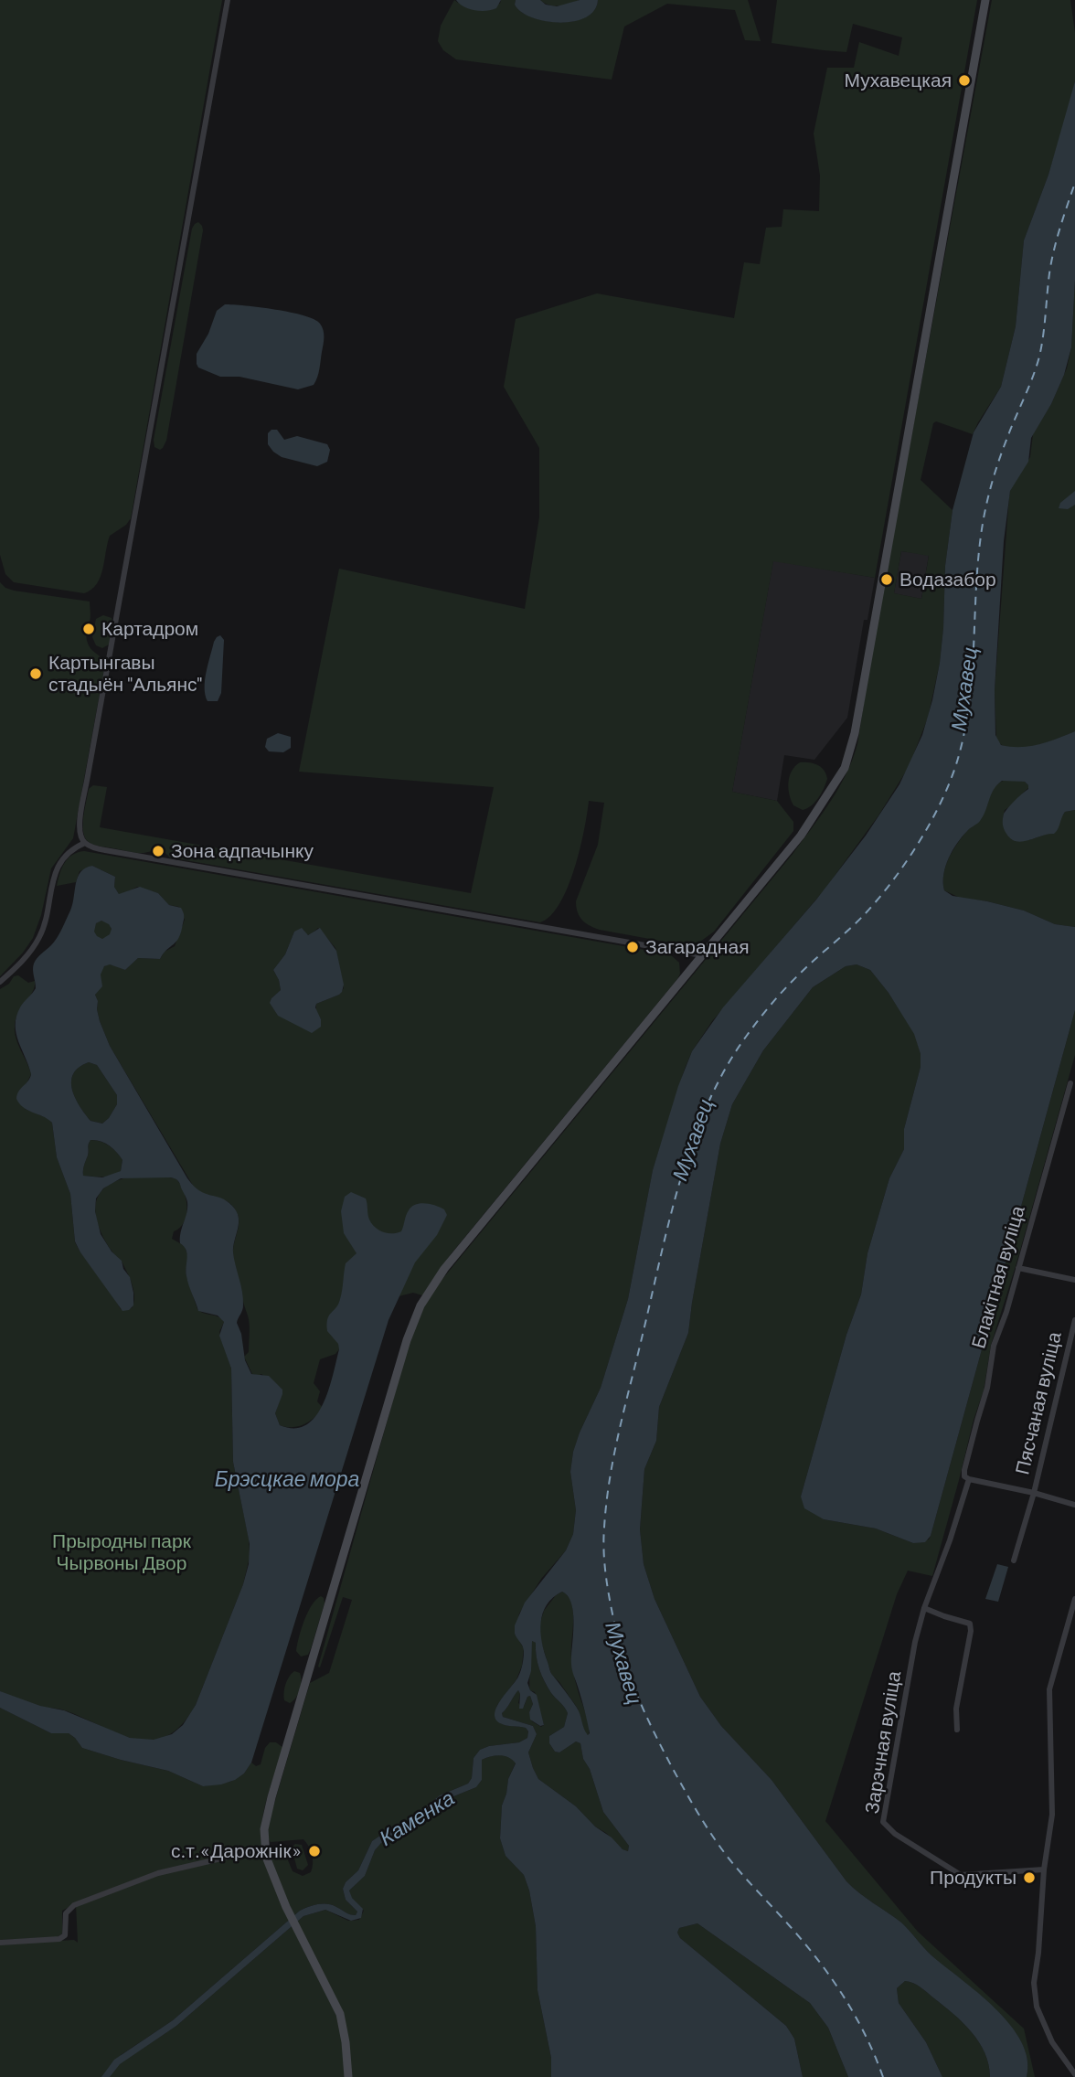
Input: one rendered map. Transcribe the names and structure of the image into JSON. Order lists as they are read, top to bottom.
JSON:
{
  "streets": {
    "street": ["Блакітная вуліца", "Пясчаная вуліца", "Зарэчная вуліца"]
  },
  "crossings": [
    ["Блакітная вуліца", "Зарэчная вуліца"]
  ],
  "water": ["Мухавец", "Брэсцкае мора", "Каменка"],
  "parks": ["Прыродны парк Чырвоны Двор"],
  "places": [
    "Мухавецкая",
    "Водазабор",
    "Картадром",
    "Картынгавы стадыён \"Альянс\"",
    "Зона адпачынку",
    "Загарадная",
    "с.т.«Дарожнік»",
    "Продукты"
  ]
}
